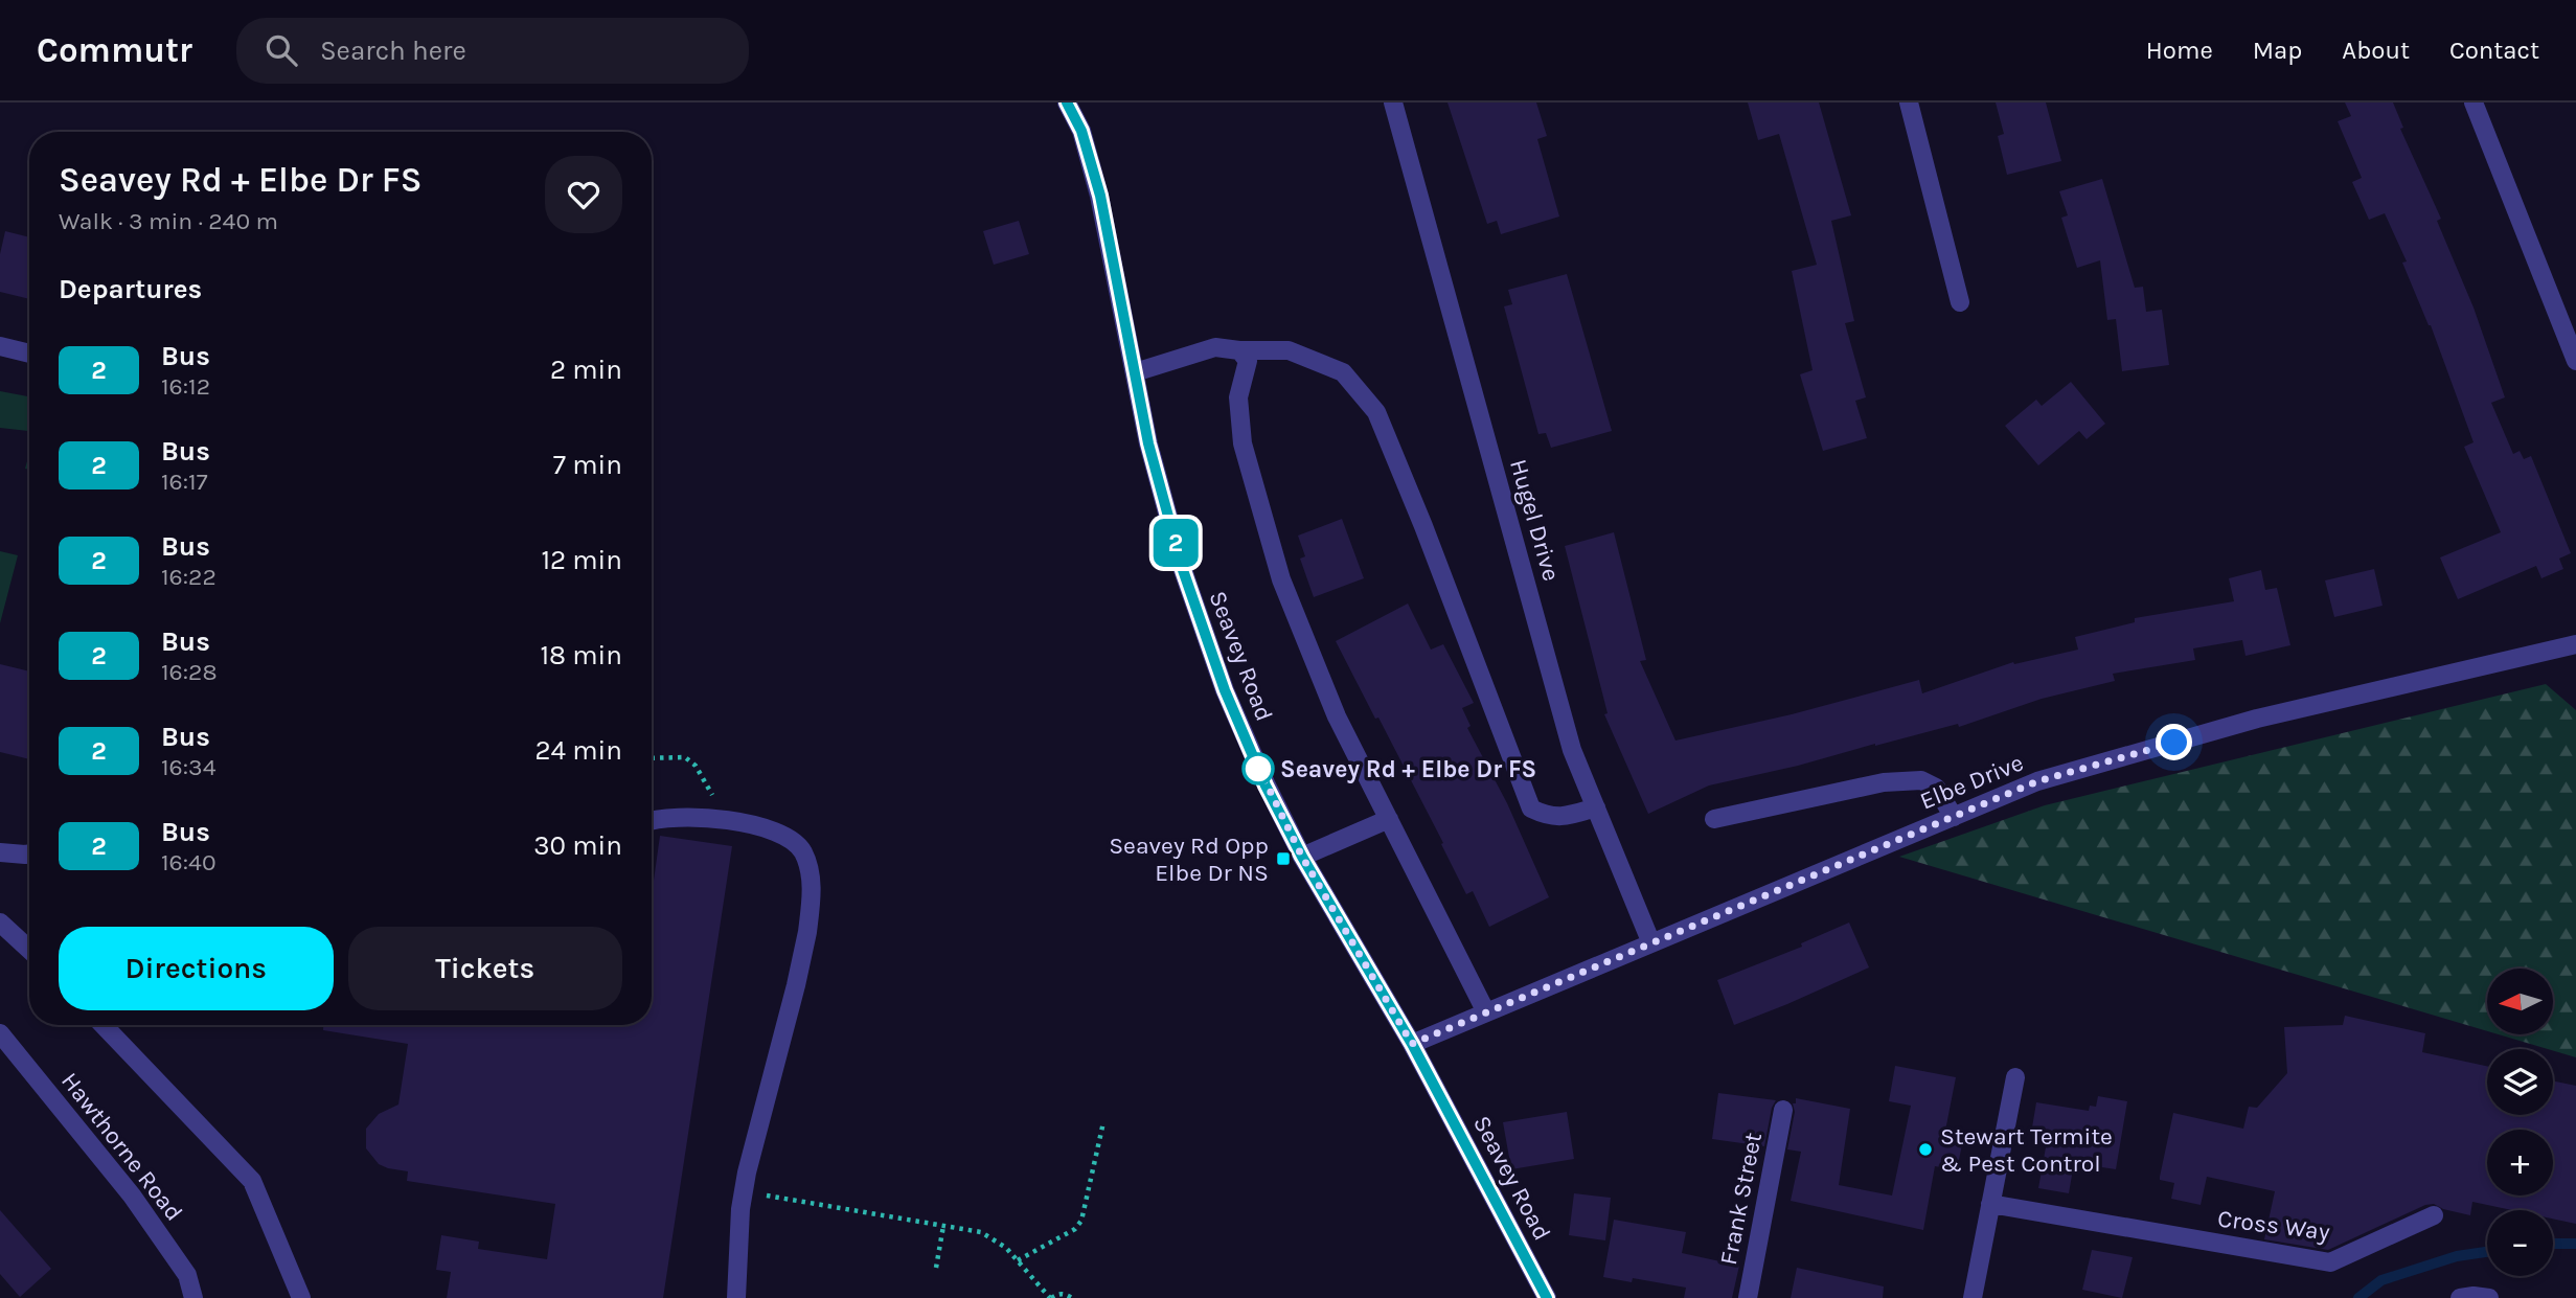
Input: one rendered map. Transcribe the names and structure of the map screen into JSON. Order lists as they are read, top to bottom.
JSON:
{
  "streets": {
    "street": [
      "Hugel Drive",
      "Seavey Road",
      "Elbe Drive",
      "Hawthorne Road",
      "Frank Street",
      "Cross Way"
    ]
  },
  "crossings": [
    ["Hugel Drive", "Elbe Drive"],
    ["Seavey Road", "Elbe Drive"]
  ],
  "places": {
    "other": ["Seavey Rd + Elbe Dr FS", "Stewart Termite & Pest Control"],
    "transit": ["Seavey Rd Opp Elbe Dr NS"]
  },
  "lines": ["bus line 2"],
  "north": "left",
  "page": {
    "header": "Commutr",
    "search": "Search here",
    "nav": [
      "Home",
      "Map",
      "About",
      "Contact"
    ],
    "on_map": "2",
    "heading": [
      ["Seavey Rd + Elbe Dr FS", "Walk · 3 min · 240 m"],
      "Departures"
    ],
    "list": [
      {
        "mark": "2",
        "name": "Bus",
        "note": "16:12",
        "value": "2 min"
      },
      {
        "mark": "2",
        "name": "Bus",
        "note": "16:17",
        "value": "7 min"
      },
      {
        "mark": "2",
        "name": "Bus",
        "note": "16:22",
        "value": "12 min"
      },
      {
        "mark": "2",
        "name": "Bus",
        "note": "16:28",
        "value": "18 min"
      },
      {
        "mark": "2",
        "name": "Bus",
        "note": "16:34",
        "value": "24 min"
      },
      {
        "mark": "2",
        "name": "Bus",
        "note": "16:40",
        "value": "30 min"
      }
    ],
    "buttons": ["Directions", "Tickets"],
    "map_buttons": ["+", "−"]
  }
}
